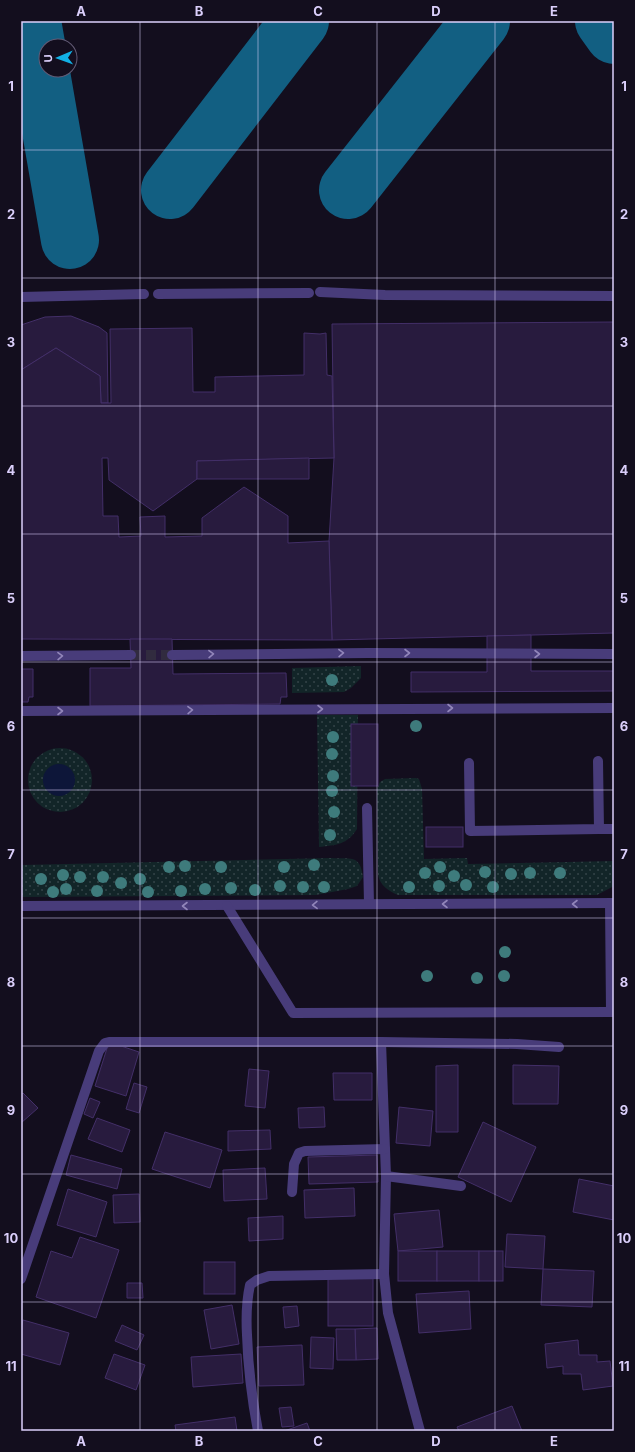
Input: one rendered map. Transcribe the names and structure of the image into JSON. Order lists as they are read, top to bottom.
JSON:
{
  "north": "left",
  "grid": {
    "columns": [
      "A",
      "B",
      "C",
      "D",
      "E"
    ],
    "rows": [
      "1",
      "2",
      "3",
      "4",
      "5",
      "6",
      "7",
      "8",
      "9",
      "10",
      "11"
    ]
  }
}
